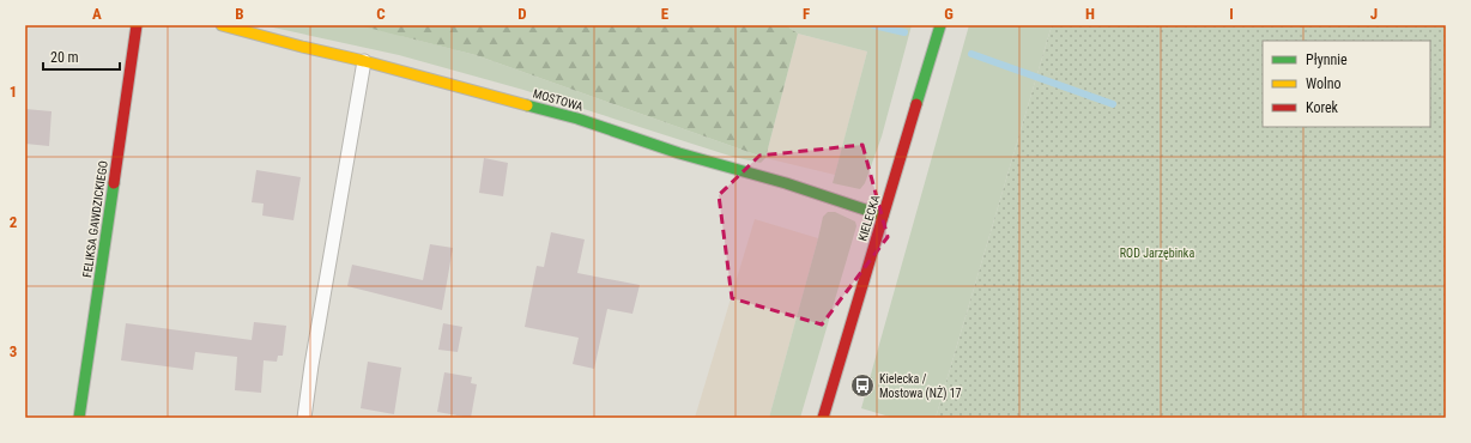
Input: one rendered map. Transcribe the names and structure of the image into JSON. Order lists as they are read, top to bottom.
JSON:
{
  "streets": {
    "street": ["MOSTOWA", "KIELECKA", "FELIKSA GAWDZICKIEGO"]
  },
  "crossings": [
    ["MOSTOWA", "KIELECKA"]
  ],
  "parks": ["ROD Jarzębinka"],
  "places": {
    "bus stop": ["Kielecka / Mostowa (NŻ) 17"]
  },
  "legend": ["Płynnie", "Wolno", "Korek"],
  "scale_bar": "20 m",
  "grid": {
    "columns": [
      "A",
      "B",
      "C",
      "D",
      "E",
      "F",
      "G",
      "H",
      "I",
      "J"
    ],
    "rows": ["1", "2", "3"]
  }
}
